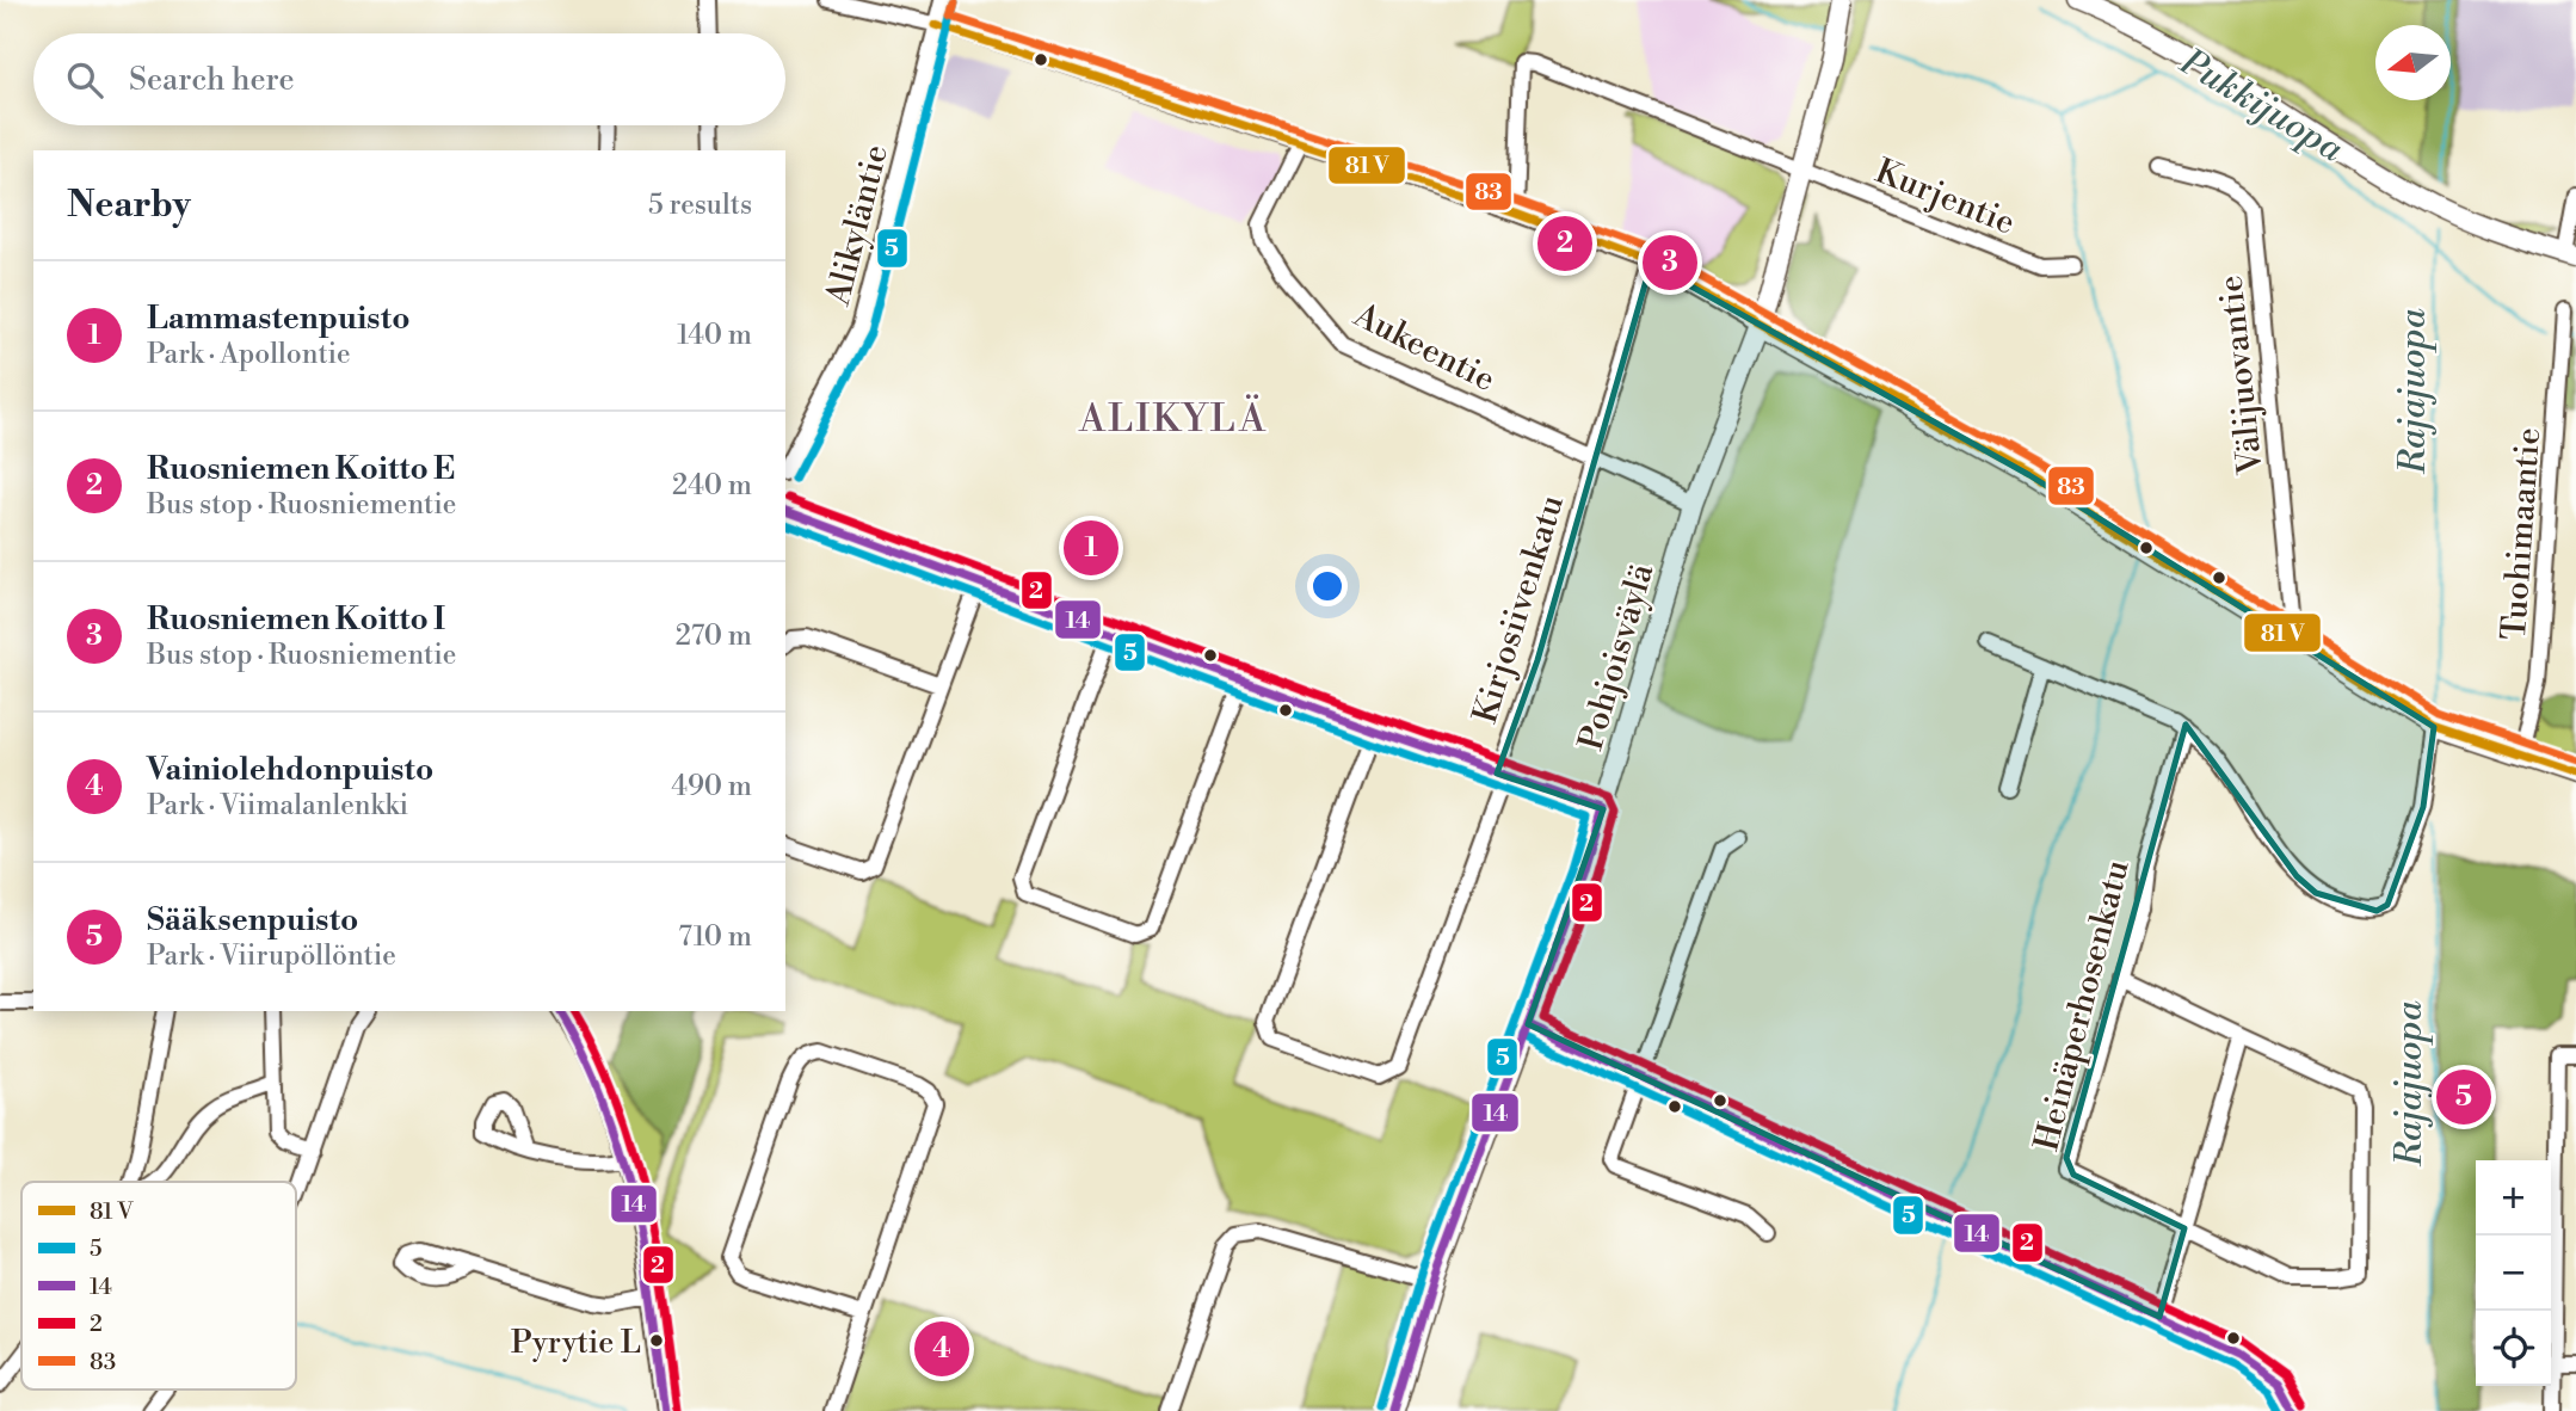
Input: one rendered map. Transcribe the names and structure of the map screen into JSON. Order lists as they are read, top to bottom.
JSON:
{
  "streets": {
    "main road": ["Pohjoisväylä"],
    "street": [
      "Kurjentie",
      "Alikyläntie",
      "Aukeentie",
      "Välijuovantie",
      "Tuohimaantie",
      "Kirjosiivenkatu",
      "Heinäperhosenkatu"
    ]
  },
  "crossings": [
    ["Kurjentie", "Pohjoisväylä"],
    ["Aukeentie", "Kirjosiivenkatu"],
    ["Aukeentie", "Pohjoisväylä"]
  ],
  "districts": ["ALIKYLÄ"],
  "water": ["Pukkijuopa", "Rajajuopa"],
  "places": ["Pyrytie L"],
  "lines": [
    "transit line 5",
    "transit line 83",
    "transit line 2",
    "transit line 14"
  ],
  "legend": [
    "81 V",
    "5",
    "14",
    "2",
    "83"
  ],
  "north": "left",
  "page": {
    "search": "Search here",
    "heading": ["Nearby", "5 results"],
    "pins": [
      "2",
      "3",
      "1",
      "5",
      "4"
    ],
    "list": [
      {
        "mark": "1",
        "name": "Lammastenpuisto",
        "note": "Park · Apollontie",
        "value": "140 m"
      },
      {
        "mark": "2",
        "name": "Ruosniemen Koitto E",
        "note": "Bus stop · Ruosniementie",
        "value": "240 m"
      },
      {
        "mark": "3",
        "name": "Ruosniemen Koitto I",
        "note": "Bus stop · Ruosniementie",
        "value": "270 m"
      },
      {
        "mark": "4",
        "name": "Vainiolehdonpuisto",
        "note": "Park · Viimalanlenkki",
        "value": "490 m"
      },
      {
        "mark": "5",
        "name": "Sääksenpuisto",
        "note": "Park · Viirupöllöntie",
        "value": "710 m"
      }
    ],
    "map_buttons": ["+", "−"]
  }
}
